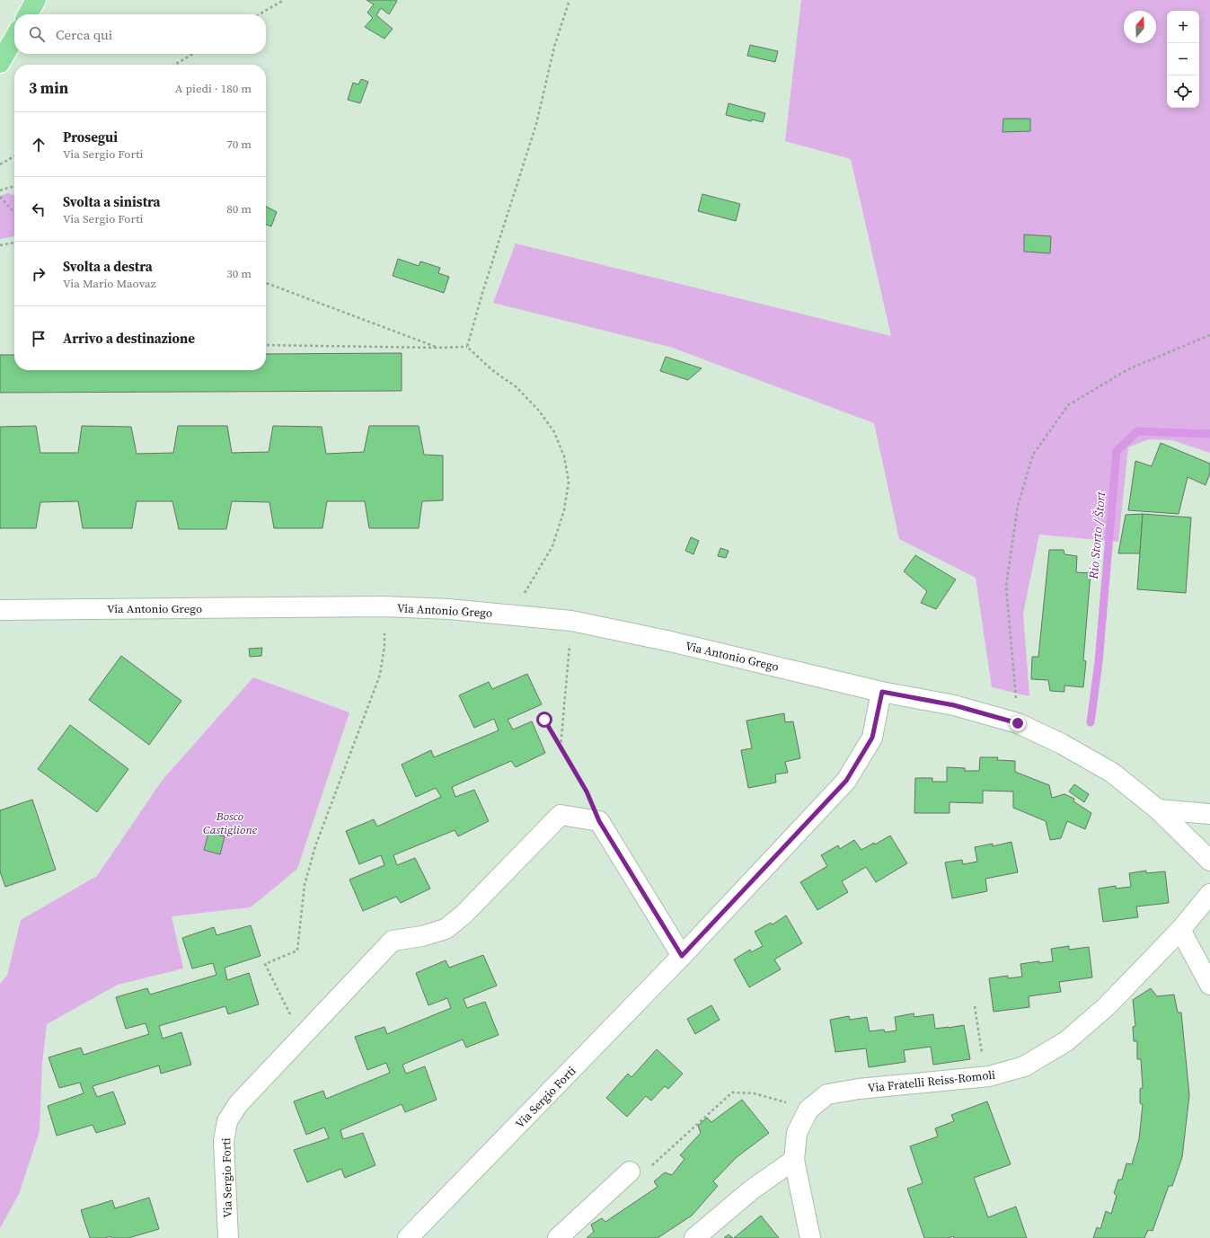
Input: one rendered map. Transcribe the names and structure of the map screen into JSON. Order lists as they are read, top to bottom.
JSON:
{
  "streets": {
    "street": ["Via Antonio Grego", "Via Fratelli Reiss-Romoli", "Via Sergio Forti"]
  },
  "crossings": [
    ["Via Antonio Grego", "Via Sergio Forti"]
  ],
  "water": ["Rio Storto / Štort"],
  "parks": ["Bosco Castiglione"],
  "north": "top",
  "page": {
    "map_buttons": ["+", "−"],
    "search": "Cerca qui",
    "heading": ["3 min", "A piedi · 180 m"],
    "list": [
      ["Prosegui", "Via Sergio Forti", "70 m"],
      ["Svolta a sinistra", "Via Sergio Forti", "80 m"],
      ["Svolta a destra", "Via Mario Maovaz", "30 m"],
      "Arrivo a destinazione"
    ]
  }
}
